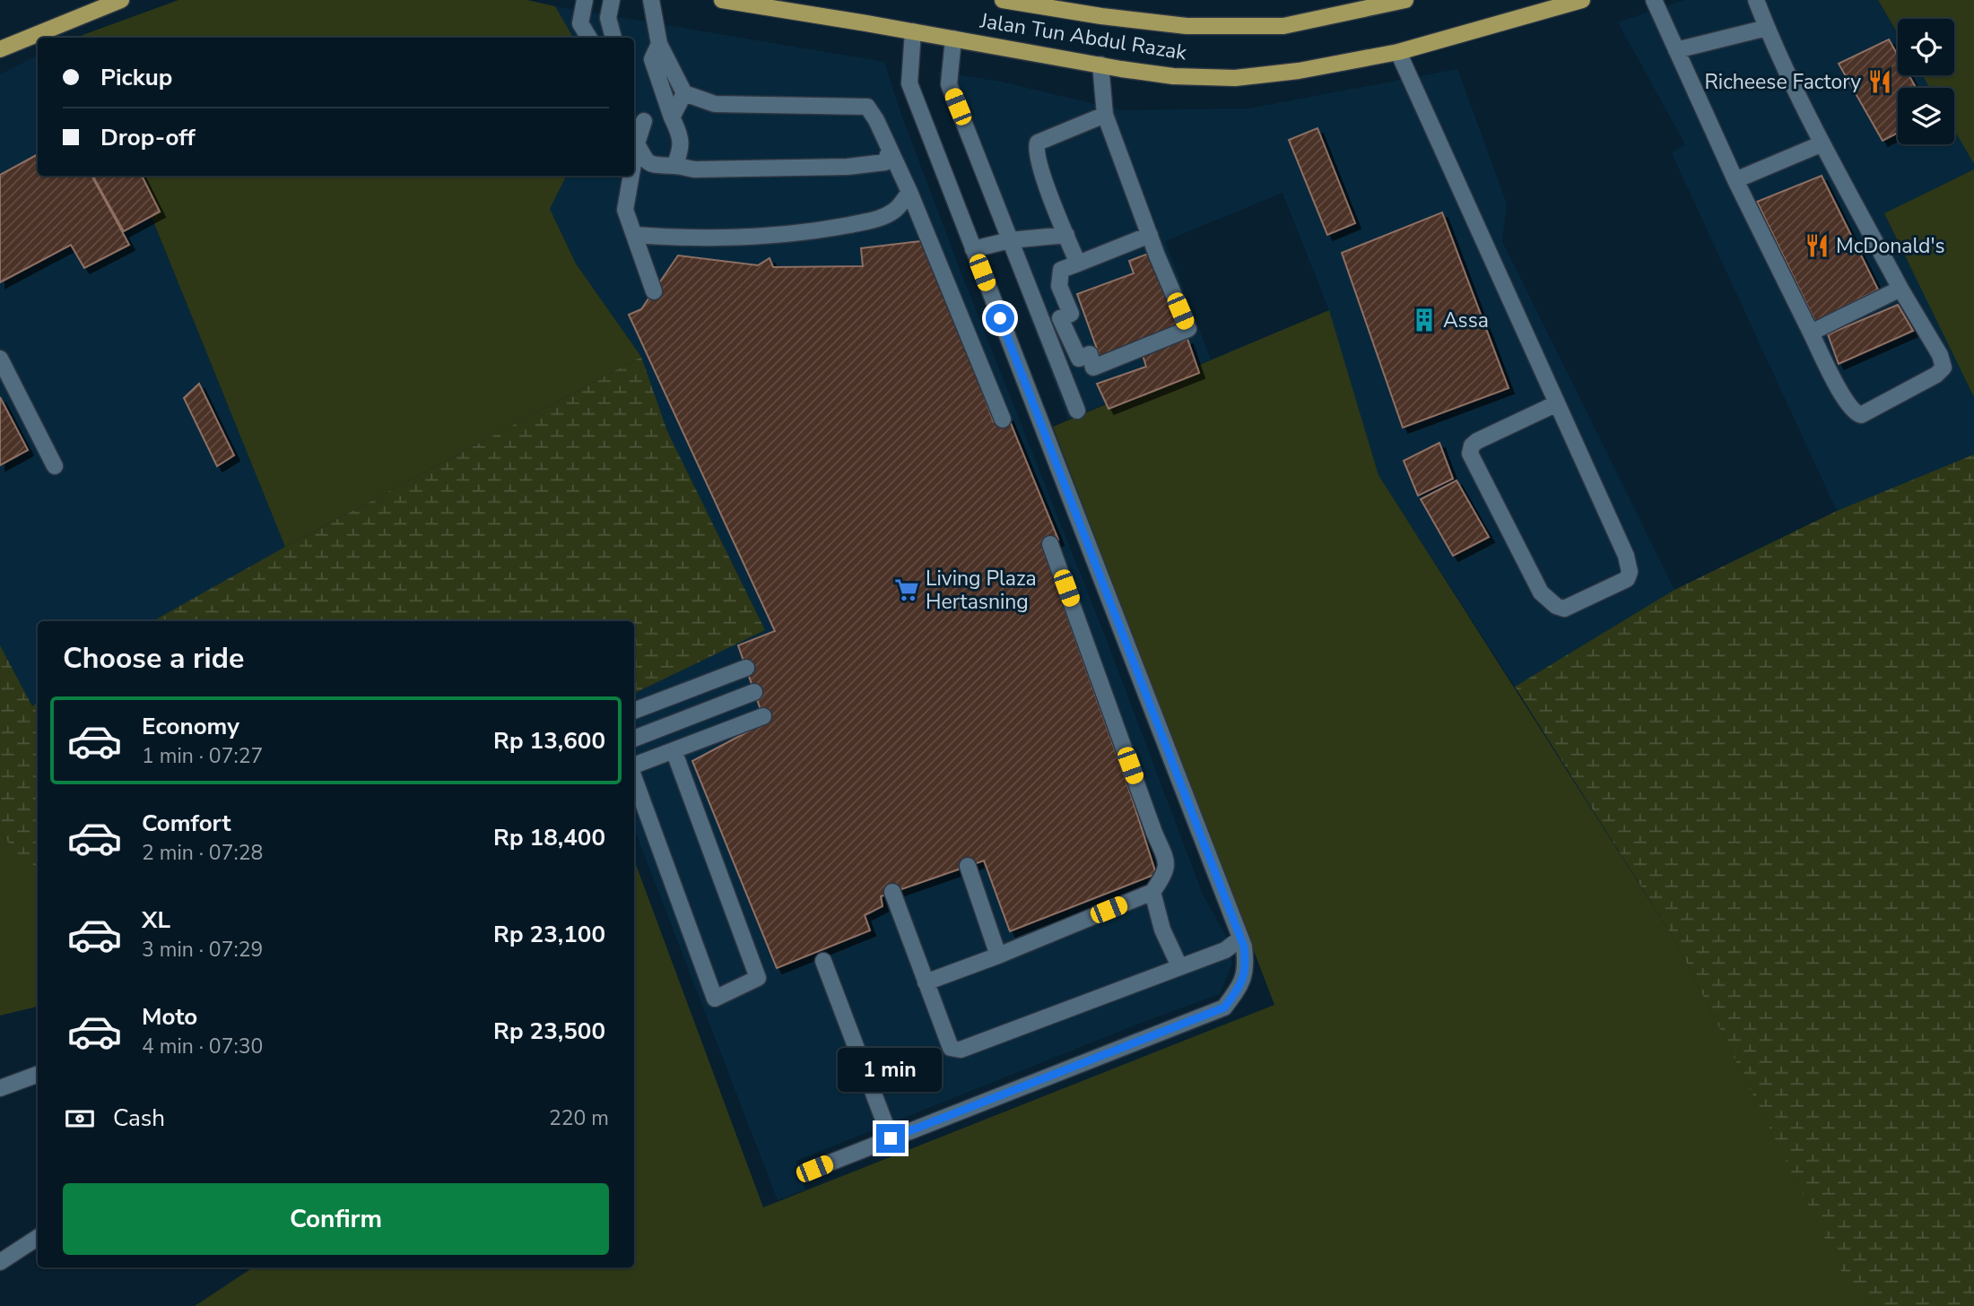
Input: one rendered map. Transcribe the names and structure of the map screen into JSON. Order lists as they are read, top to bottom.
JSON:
{
  "streets": {
    "main road": ["Jalan Tun Abdul Razak"]
  },
  "places": {
    "restaurant": ["Richeese Factory", "McDonald's"],
    "building": ["Assa"],
    "supermarket": ["Living Plaza Hertasning"]
  },
  "page": {
    "banner": ["Pickup", "Drop-off"],
    "heading": "Choose a ride",
    "list": [
      {
        "name": "Economy",
        "note": "1 min · 07:27",
        "value": "Rp 13,600"
      },
      {
        "name": "Comfort",
        "note": "2 min · 07:28",
        "value": "Rp 18,400"
      },
      {
        "name": "XL",
        "note": "3 min · 07:29",
        "value": "Rp 23,100"
      },
      {
        "name": "Moto",
        "note": "4 min · 07:30",
        "value": "Rp 23,500"
      }
    ],
    "bubble": "1 min",
    "pay": ["Cash", "220 m"],
    "buttons": "Confirm"
  }
}
